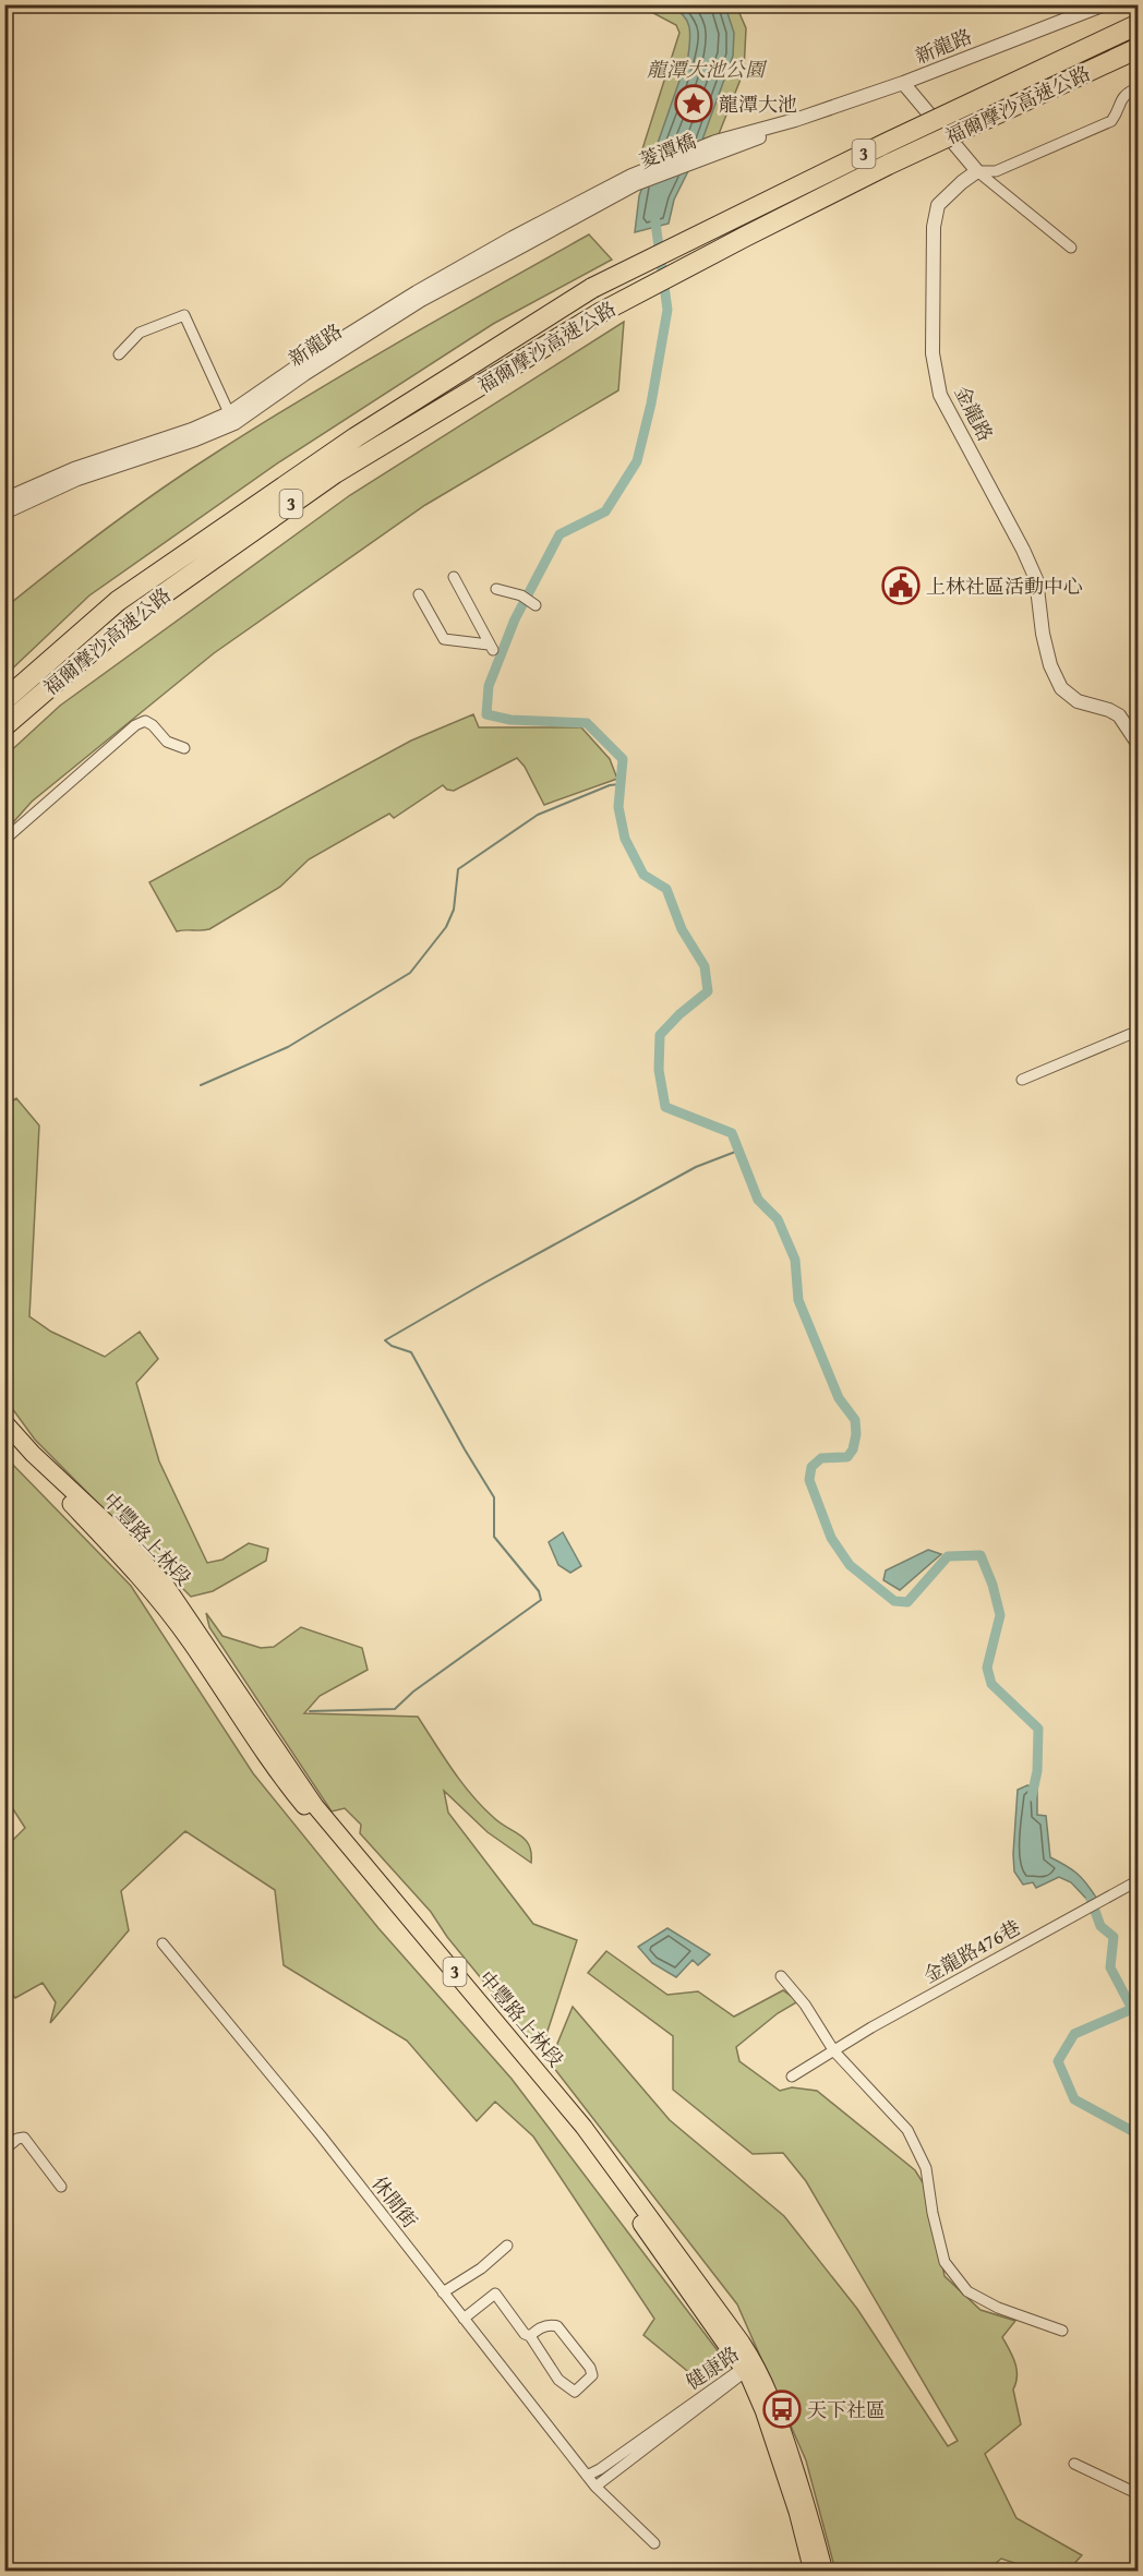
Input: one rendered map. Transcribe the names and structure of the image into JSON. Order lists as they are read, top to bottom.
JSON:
{
  "streets": {
    "highway": ["福爾摩沙高速公路", "3"],
    "main road": ["中豐路上林段"],
    "street": [
      "新龍路",
      "菱潭橋",
      "金龍路",
      "金龍路476巷",
      "休閒街",
      "健康路"
    ]
  },
  "crossings": [
    ["新龍路", "菱潭橋"],
    ["中豐路上林段", "健康路"],
    ["休閒街", "健康路"]
  ],
  "parks": ["龍潭大池公園"],
  "places": {
    "place": ["龍潭大池"],
    "public building": ["上林社區活動中心"],
    "bus stop": ["天下社區"]
  }
}
